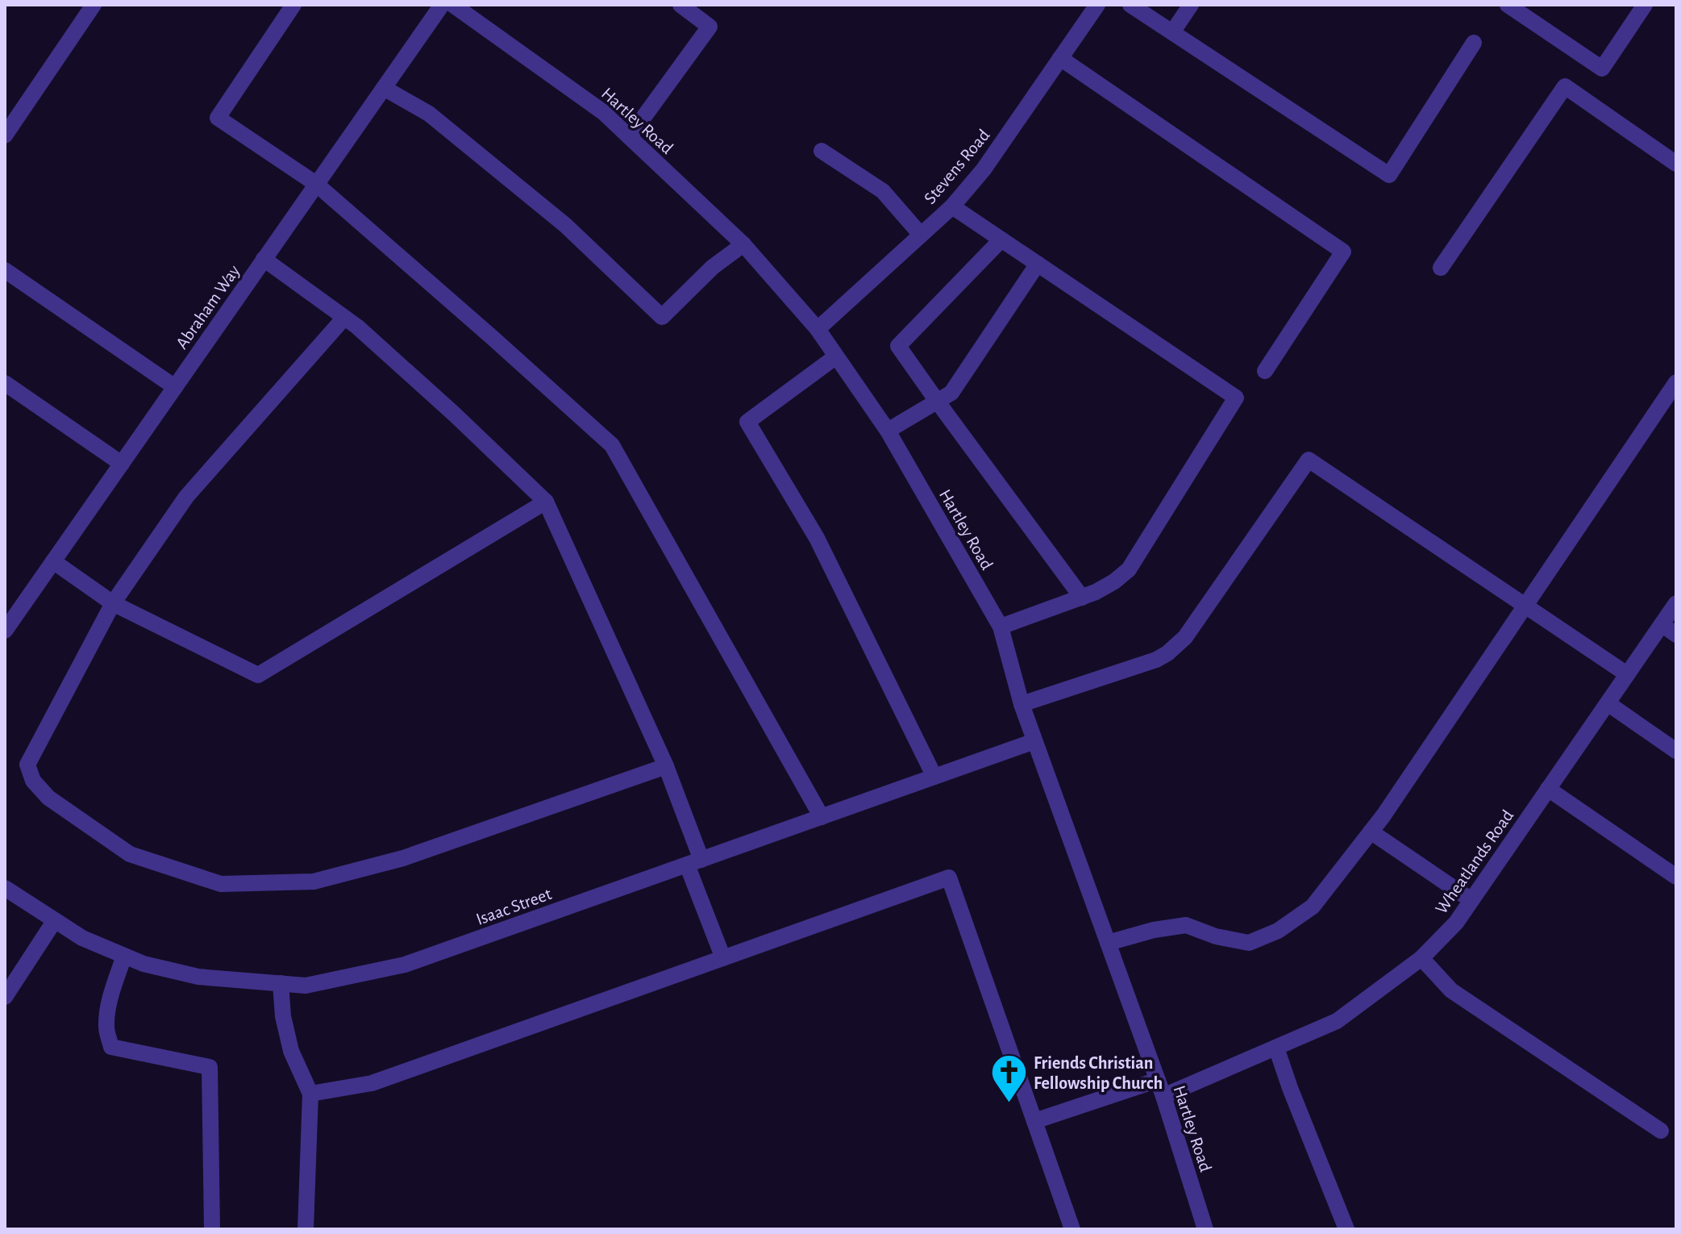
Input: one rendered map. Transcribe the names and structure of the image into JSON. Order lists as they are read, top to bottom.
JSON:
{
  "streets": {
    "street": [
      "Hartley Road",
      "Stevens Road",
      "Abraham Way",
      "Wheatlands Road",
      "Isaac Street"
    ]
  },
  "crossings": [
    ["Hartley Road", "Stevens Road"],
    ["Hartley Road", "Wheatlands Road"],
    ["Hartley Road", "Isaac Street"]
  ],
  "places": {
    "church": ["Friends Christian Fellowship Church"]
  }
}
